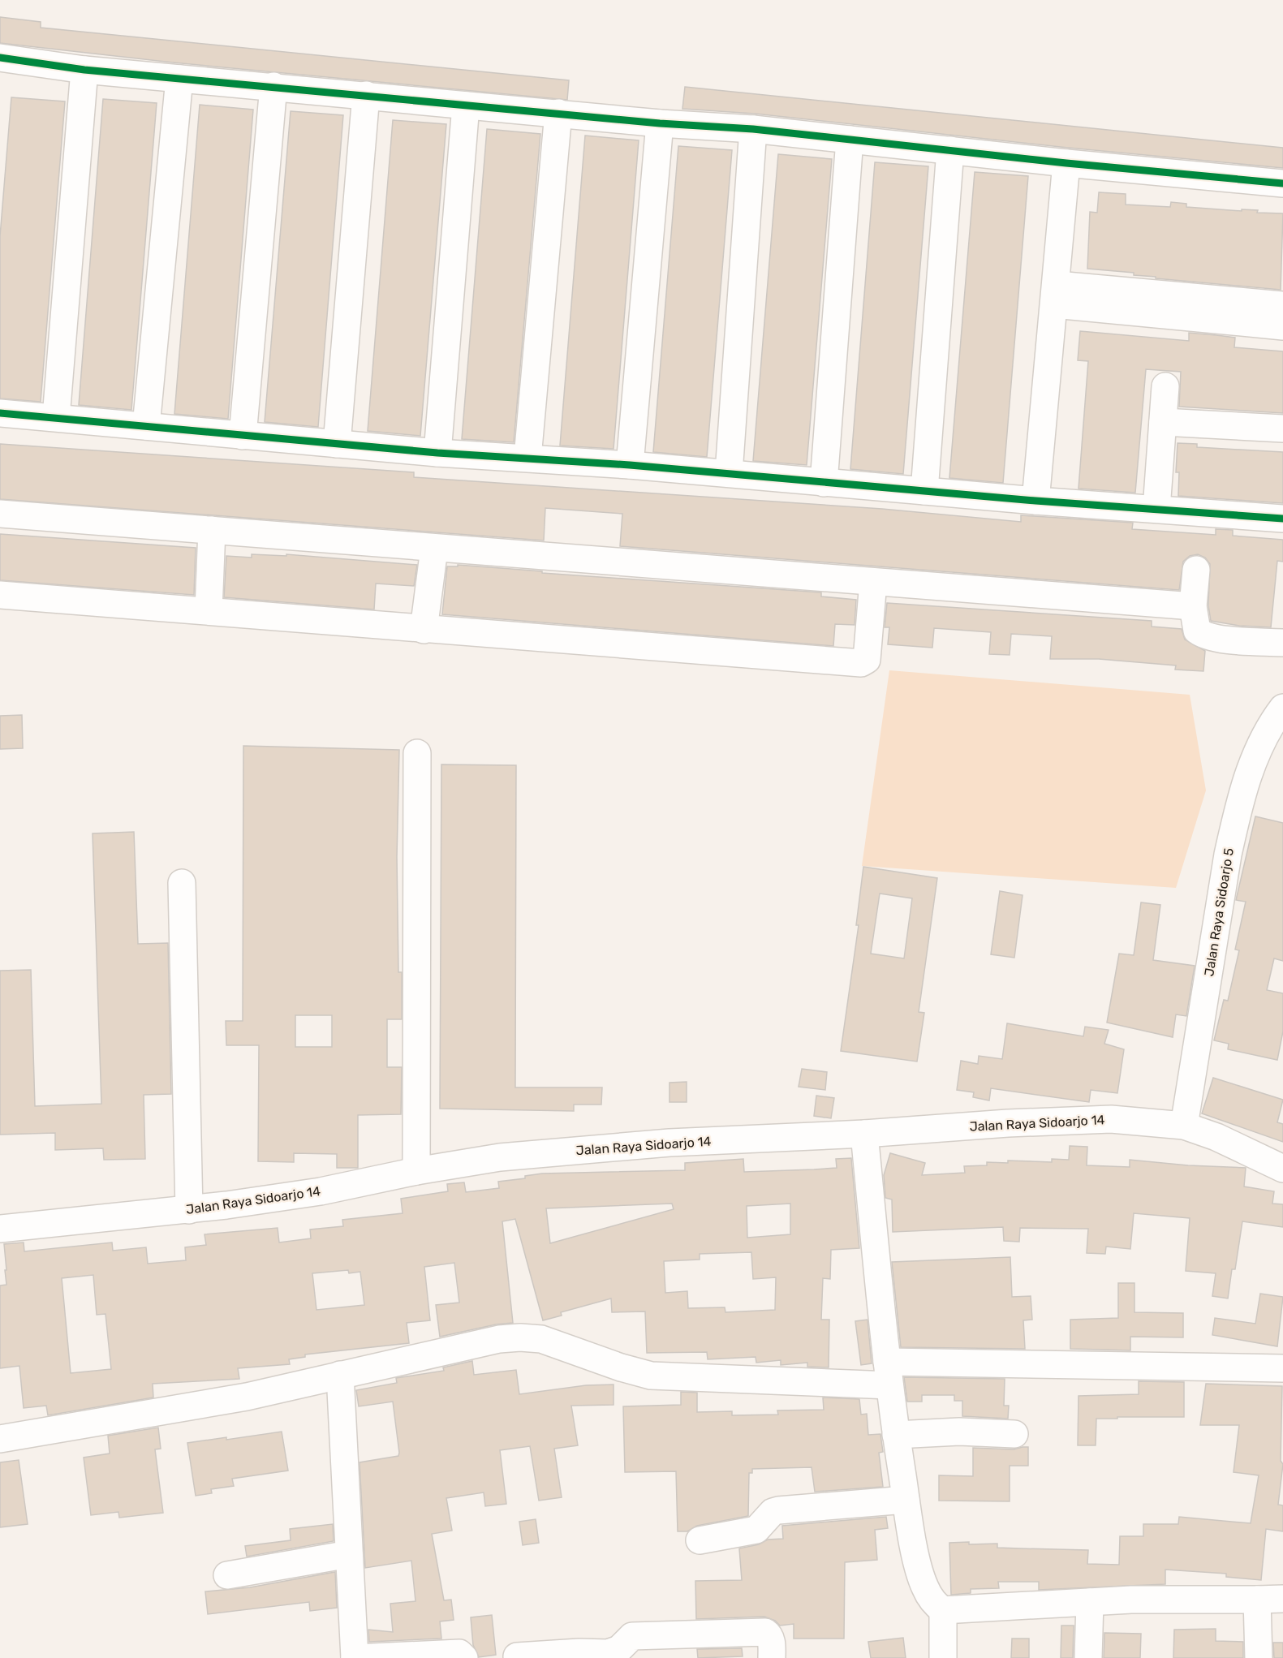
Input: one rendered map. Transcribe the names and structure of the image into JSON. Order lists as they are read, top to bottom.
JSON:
{
  "streets": {
    "street": ["Jalan Raya Sidoarjo 5", "Jalan Raya Sidoarjo 14"]
  },
  "crossings": [
    ["Jalan Raya Sidoarjo 5", "Jalan Raya Sidoarjo 14"]
  ]
}
